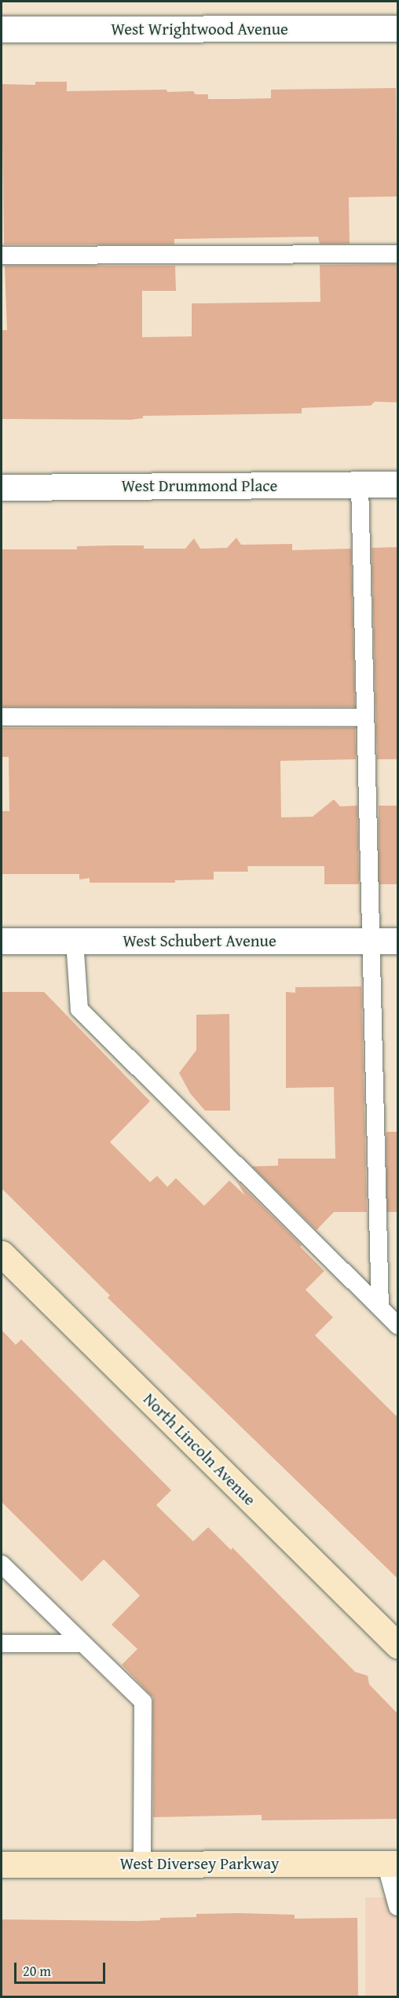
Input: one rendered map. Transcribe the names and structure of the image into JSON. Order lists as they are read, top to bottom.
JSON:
{
  "streets": {
    "main road": ["North Lincoln Avenue", "West Diversey Parkway"],
    "street": ["West Wrightwood Avenue", "West Drummond Place", "West Schubert Avenue"]
  },
  "scale_bar": "20 m"
}
